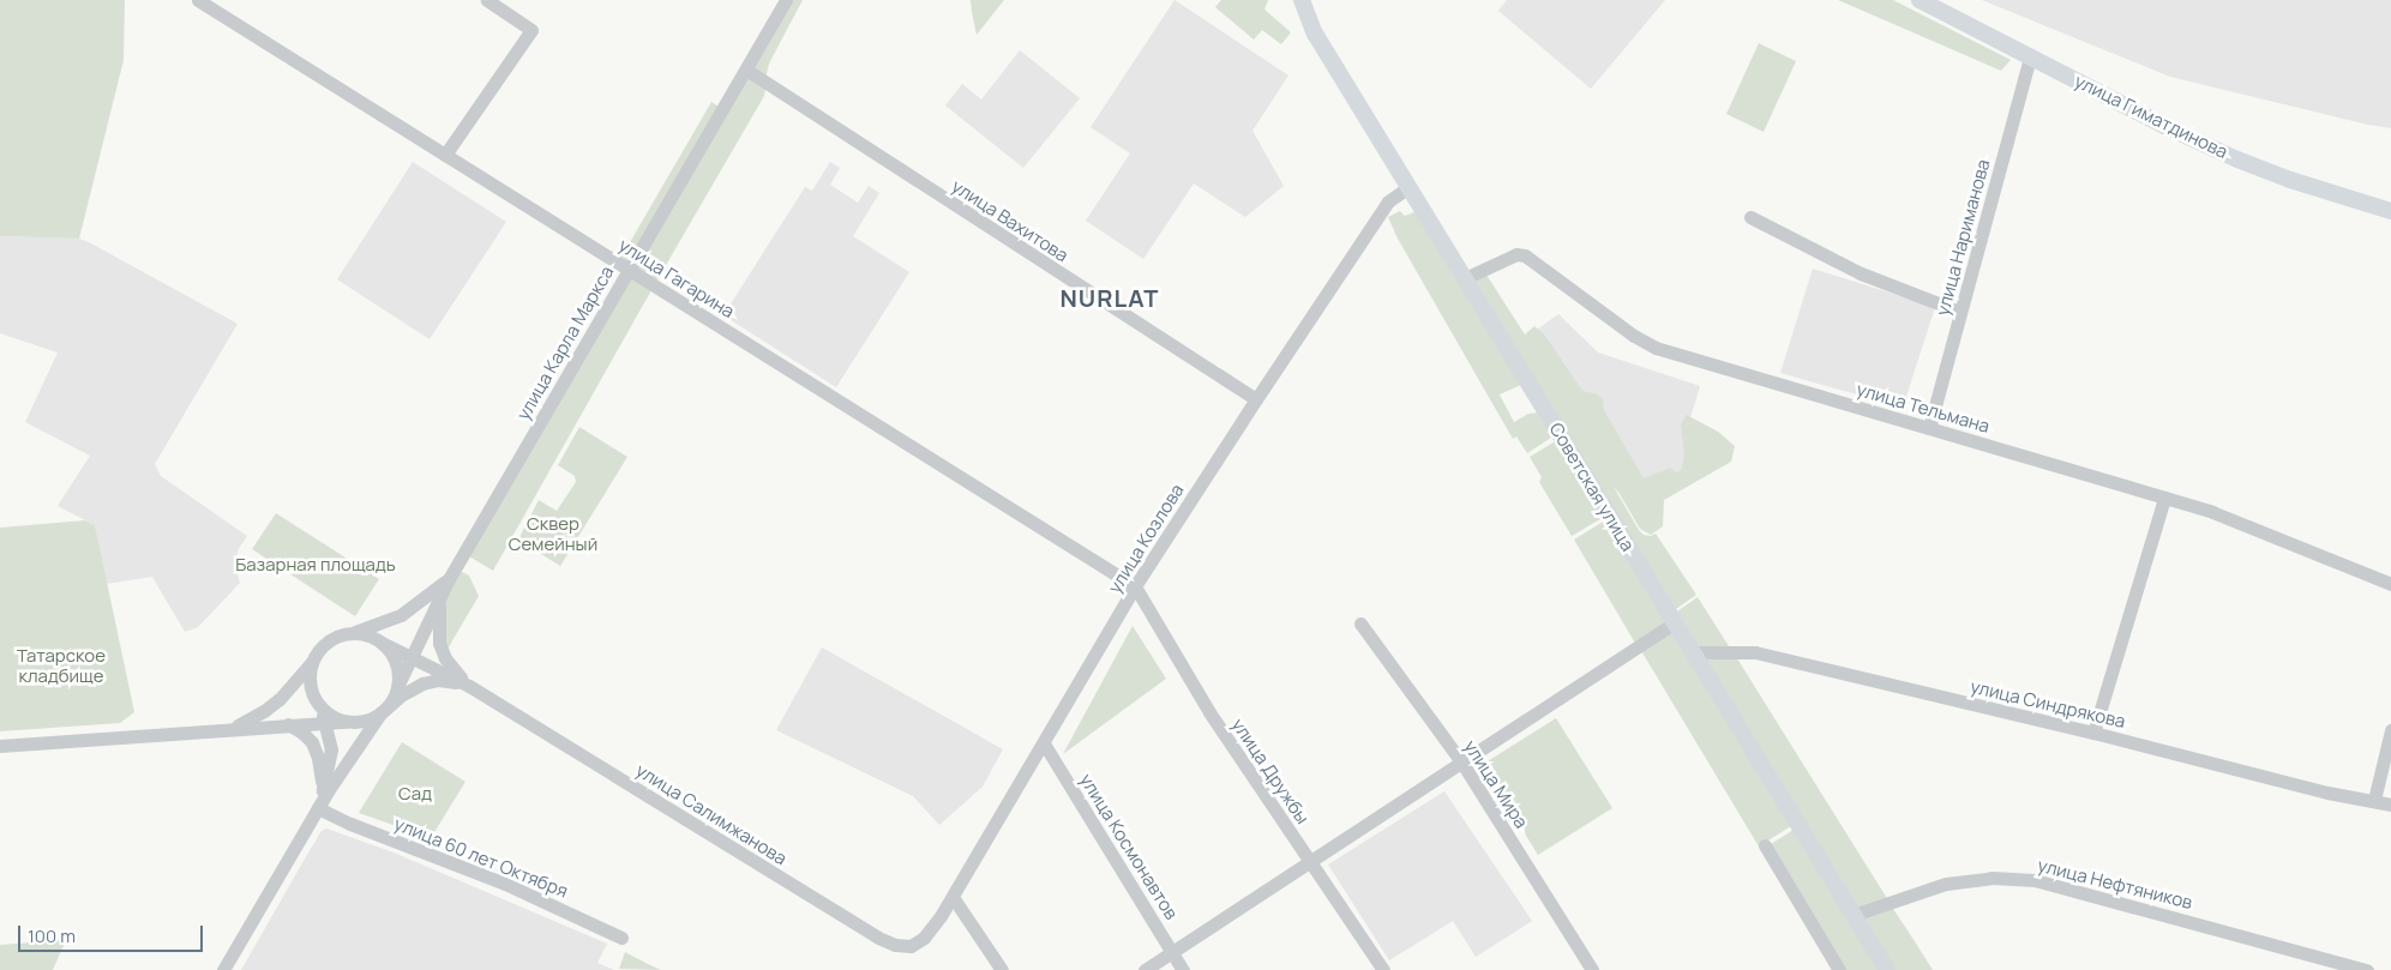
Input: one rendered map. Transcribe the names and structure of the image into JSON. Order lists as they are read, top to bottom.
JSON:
{
  "streets": {
    "main road": ["улица Гиматдинова", "Советская улица"],
    "street": [
      "улица Вахитова",
      "улица Нариманова",
      "улица Гагарина",
      "улица Карла Маркса",
      "улица Тельмана",
      "улица Козлова",
      "улица Синдрякова",
      "улица Дружбы",
      "улица Мира",
      "улица Салимжанова",
      "улица Космонавтов",
      "улица 60 лет Октября",
      "улица Нефтяников"
    ]
  },
  "crossings": [
    ["улица Гиматдинова", "улица Нариманова"],
    ["улица Вахитова", "улица Карла Маркса"],
    ["улица Вахитова", "улица Козлова"],
    ["улица Нариманова", "улица Тельмана"],
    ["улица Гагарина", "улица Карла Маркса"],
    ["улица Гагарина", "улица Козлова"],
    ["улица Гагарина", "улица Дружбы"],
    ["улица Тельмана", "Советская улица"],
    ["Советская улица", "улица Козлова"],
    ["Советская улица", "улица Синдрякова"],
    ["Советская улица", "улица Нефтяников"],
    ["улица Козлова", "улица Дружбы"],
    ["улица Козлова", "улица Салимжанова"],
    ["улица Козлова", "улица Космонавтов"]
  ],
  "districts": ["NURLAT"],
  "parks": [
    "Сквер Семейный",
    "Базарная площадь",
    "Татарское кладбище",
    "Сад"
  ],
  "scale_bar": "100 m"
}
